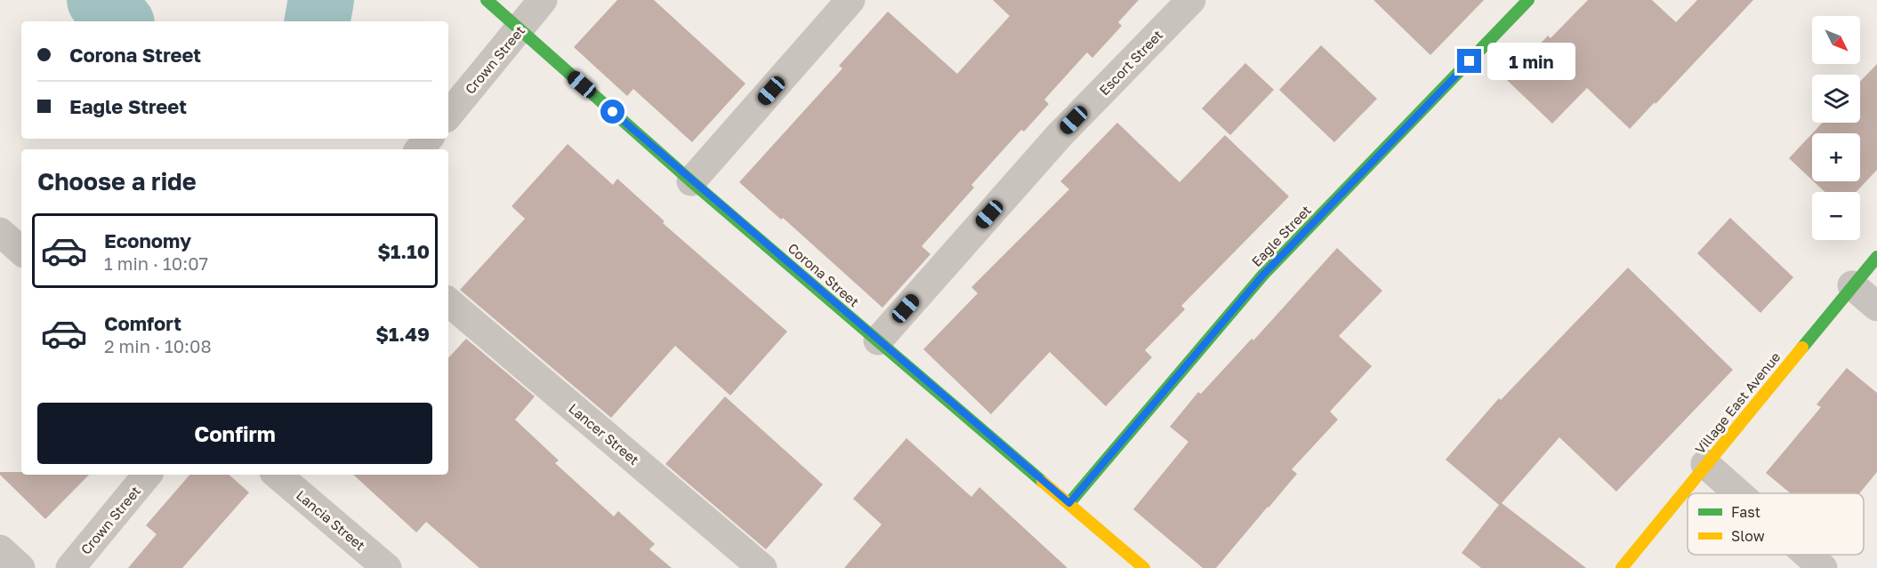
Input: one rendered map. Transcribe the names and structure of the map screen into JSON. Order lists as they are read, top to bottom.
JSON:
{
  "streets": {
    "street": [
      "Crown Street",
      "Escort Street",
      "Eagle Street",
      "Corona Street",
      "Village East Avenue",
      "Lancer Street",
      "Lancia Street"
    ]
  },
  "crossings": [
    ["Crown Street", "Corona Street"],
    ["Escort Street", "Corona Street"],
    ["Eagle Street", "Corona Street"]
  ],
  "legend": ["Fast", "Slow"],
  "north": "bottom right",
  "page": {
    "map_buttons": ["+", "−"],
    "banner": ["Corona Street", "Eagle Street"],
    "bubble": "1 min",
    "heading": "Choose a ride",
    "list": [
      {
        "name": "Economy",
        "note": "1 min · 10:07",
        "value": "$1.10"
      },
      {
        "name": "Comfort",
        "note": "2 min · 10:08",
        "value": "$1.49"
      }
    ],
    "buttons": "Confirm"
  }
}
